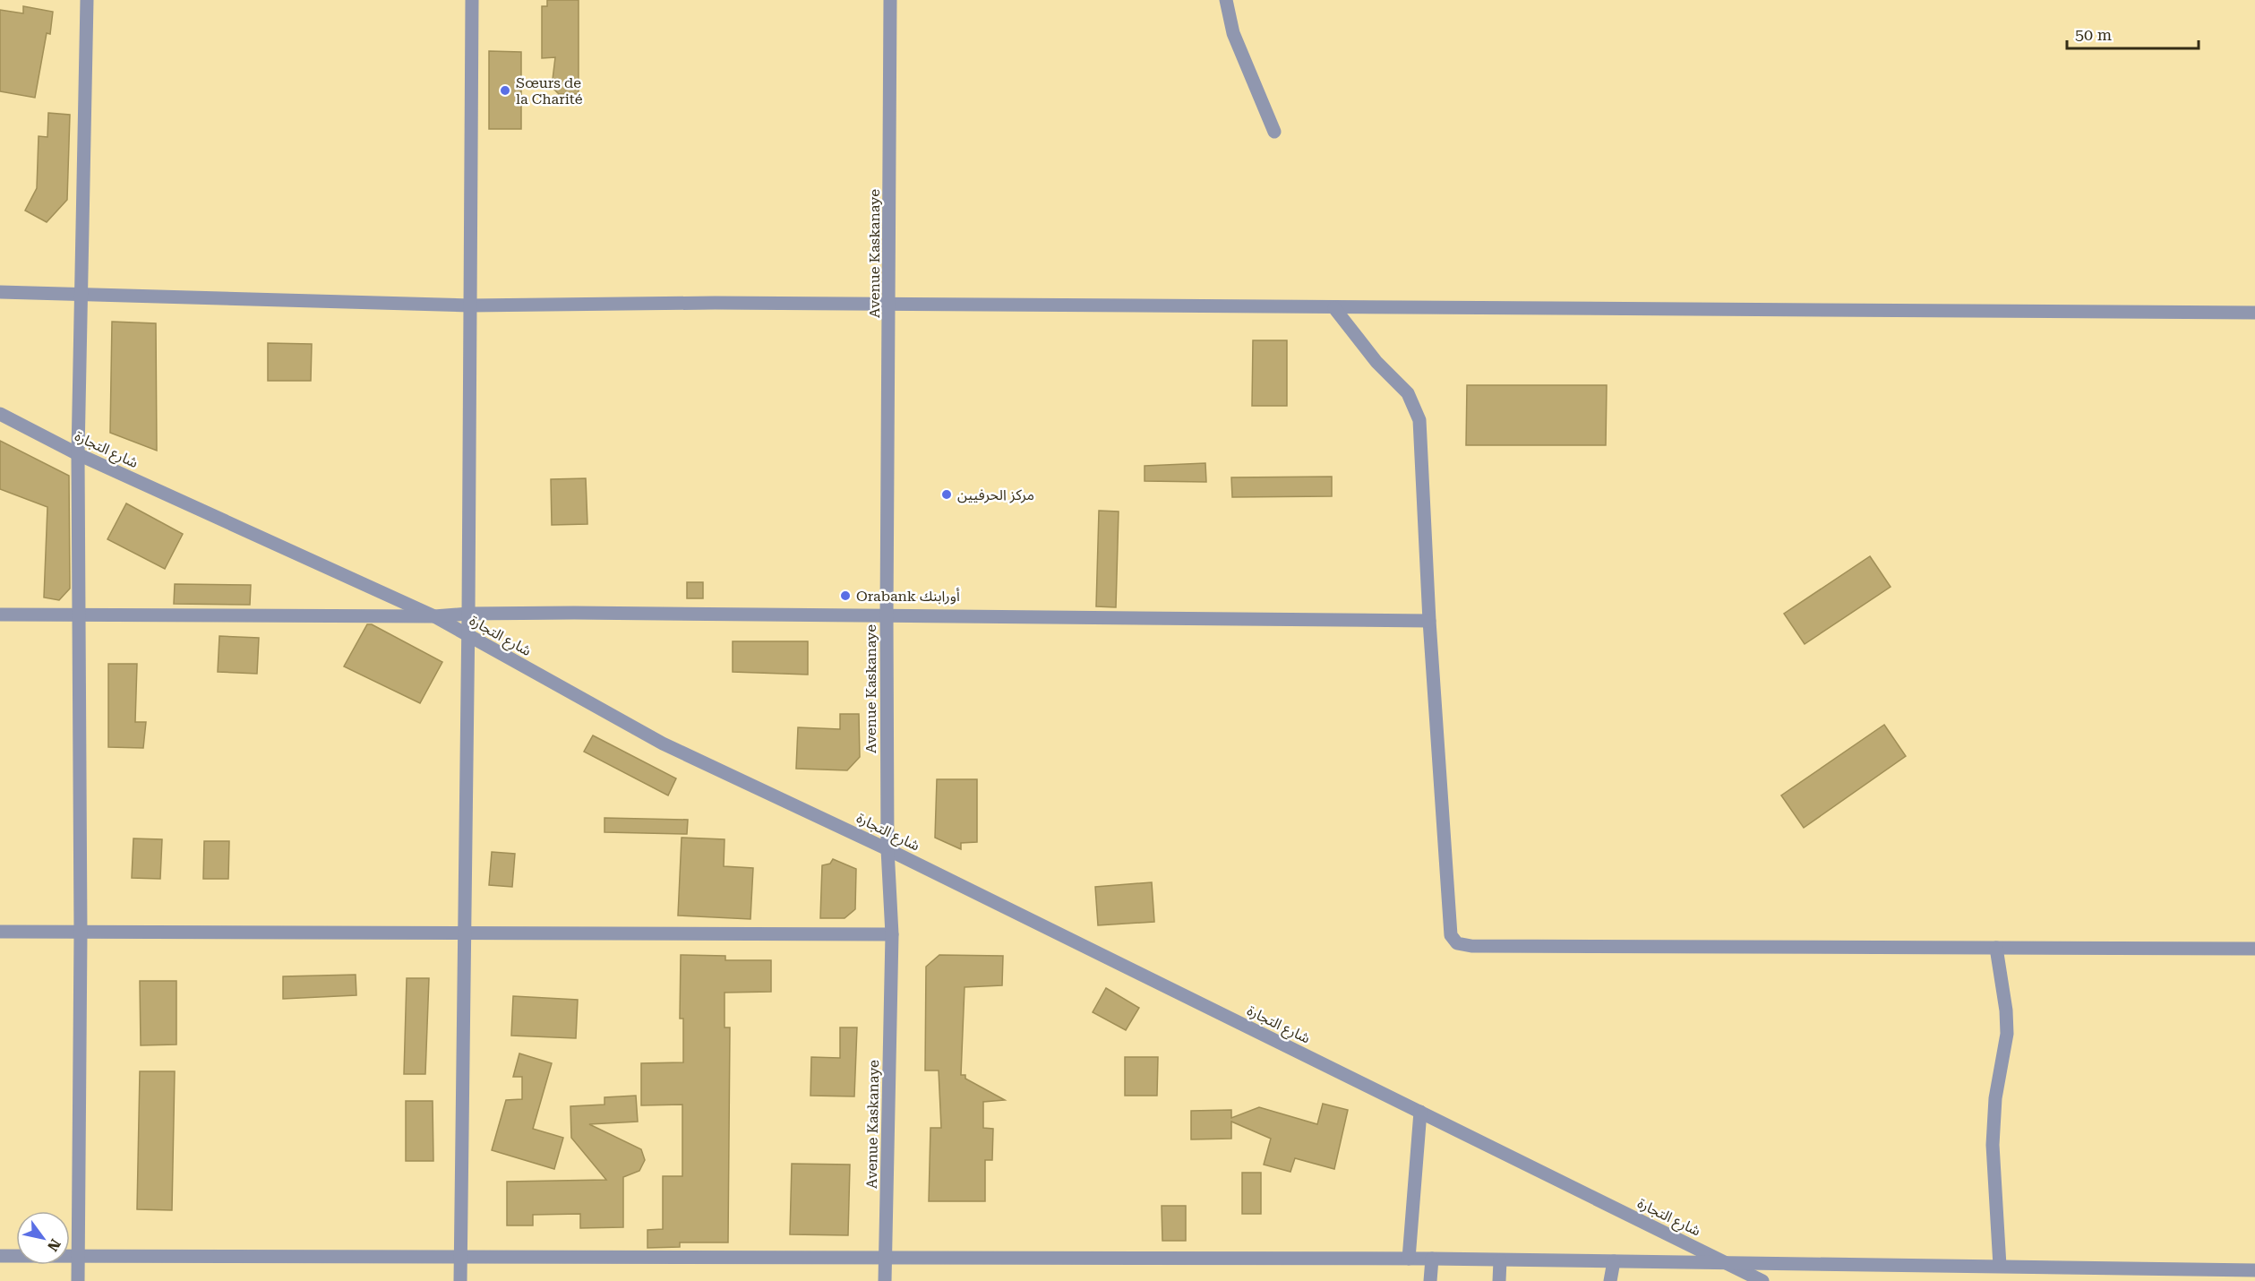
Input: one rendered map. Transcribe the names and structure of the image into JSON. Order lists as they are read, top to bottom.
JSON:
{
  "streets": {
    "street": ["Avenue Kaskanaye", "شارع التجارة"]
  },
  "crossings": [
    ["Avenue Kaskanaye", "شارع التجارة"]
  ],
  "places": ["Sœurs de la Charité", "مركز الحرفيين", "Orabank أورابنك"],
  "scale_bar": "50 m",
  "north": "bottom right"
}
